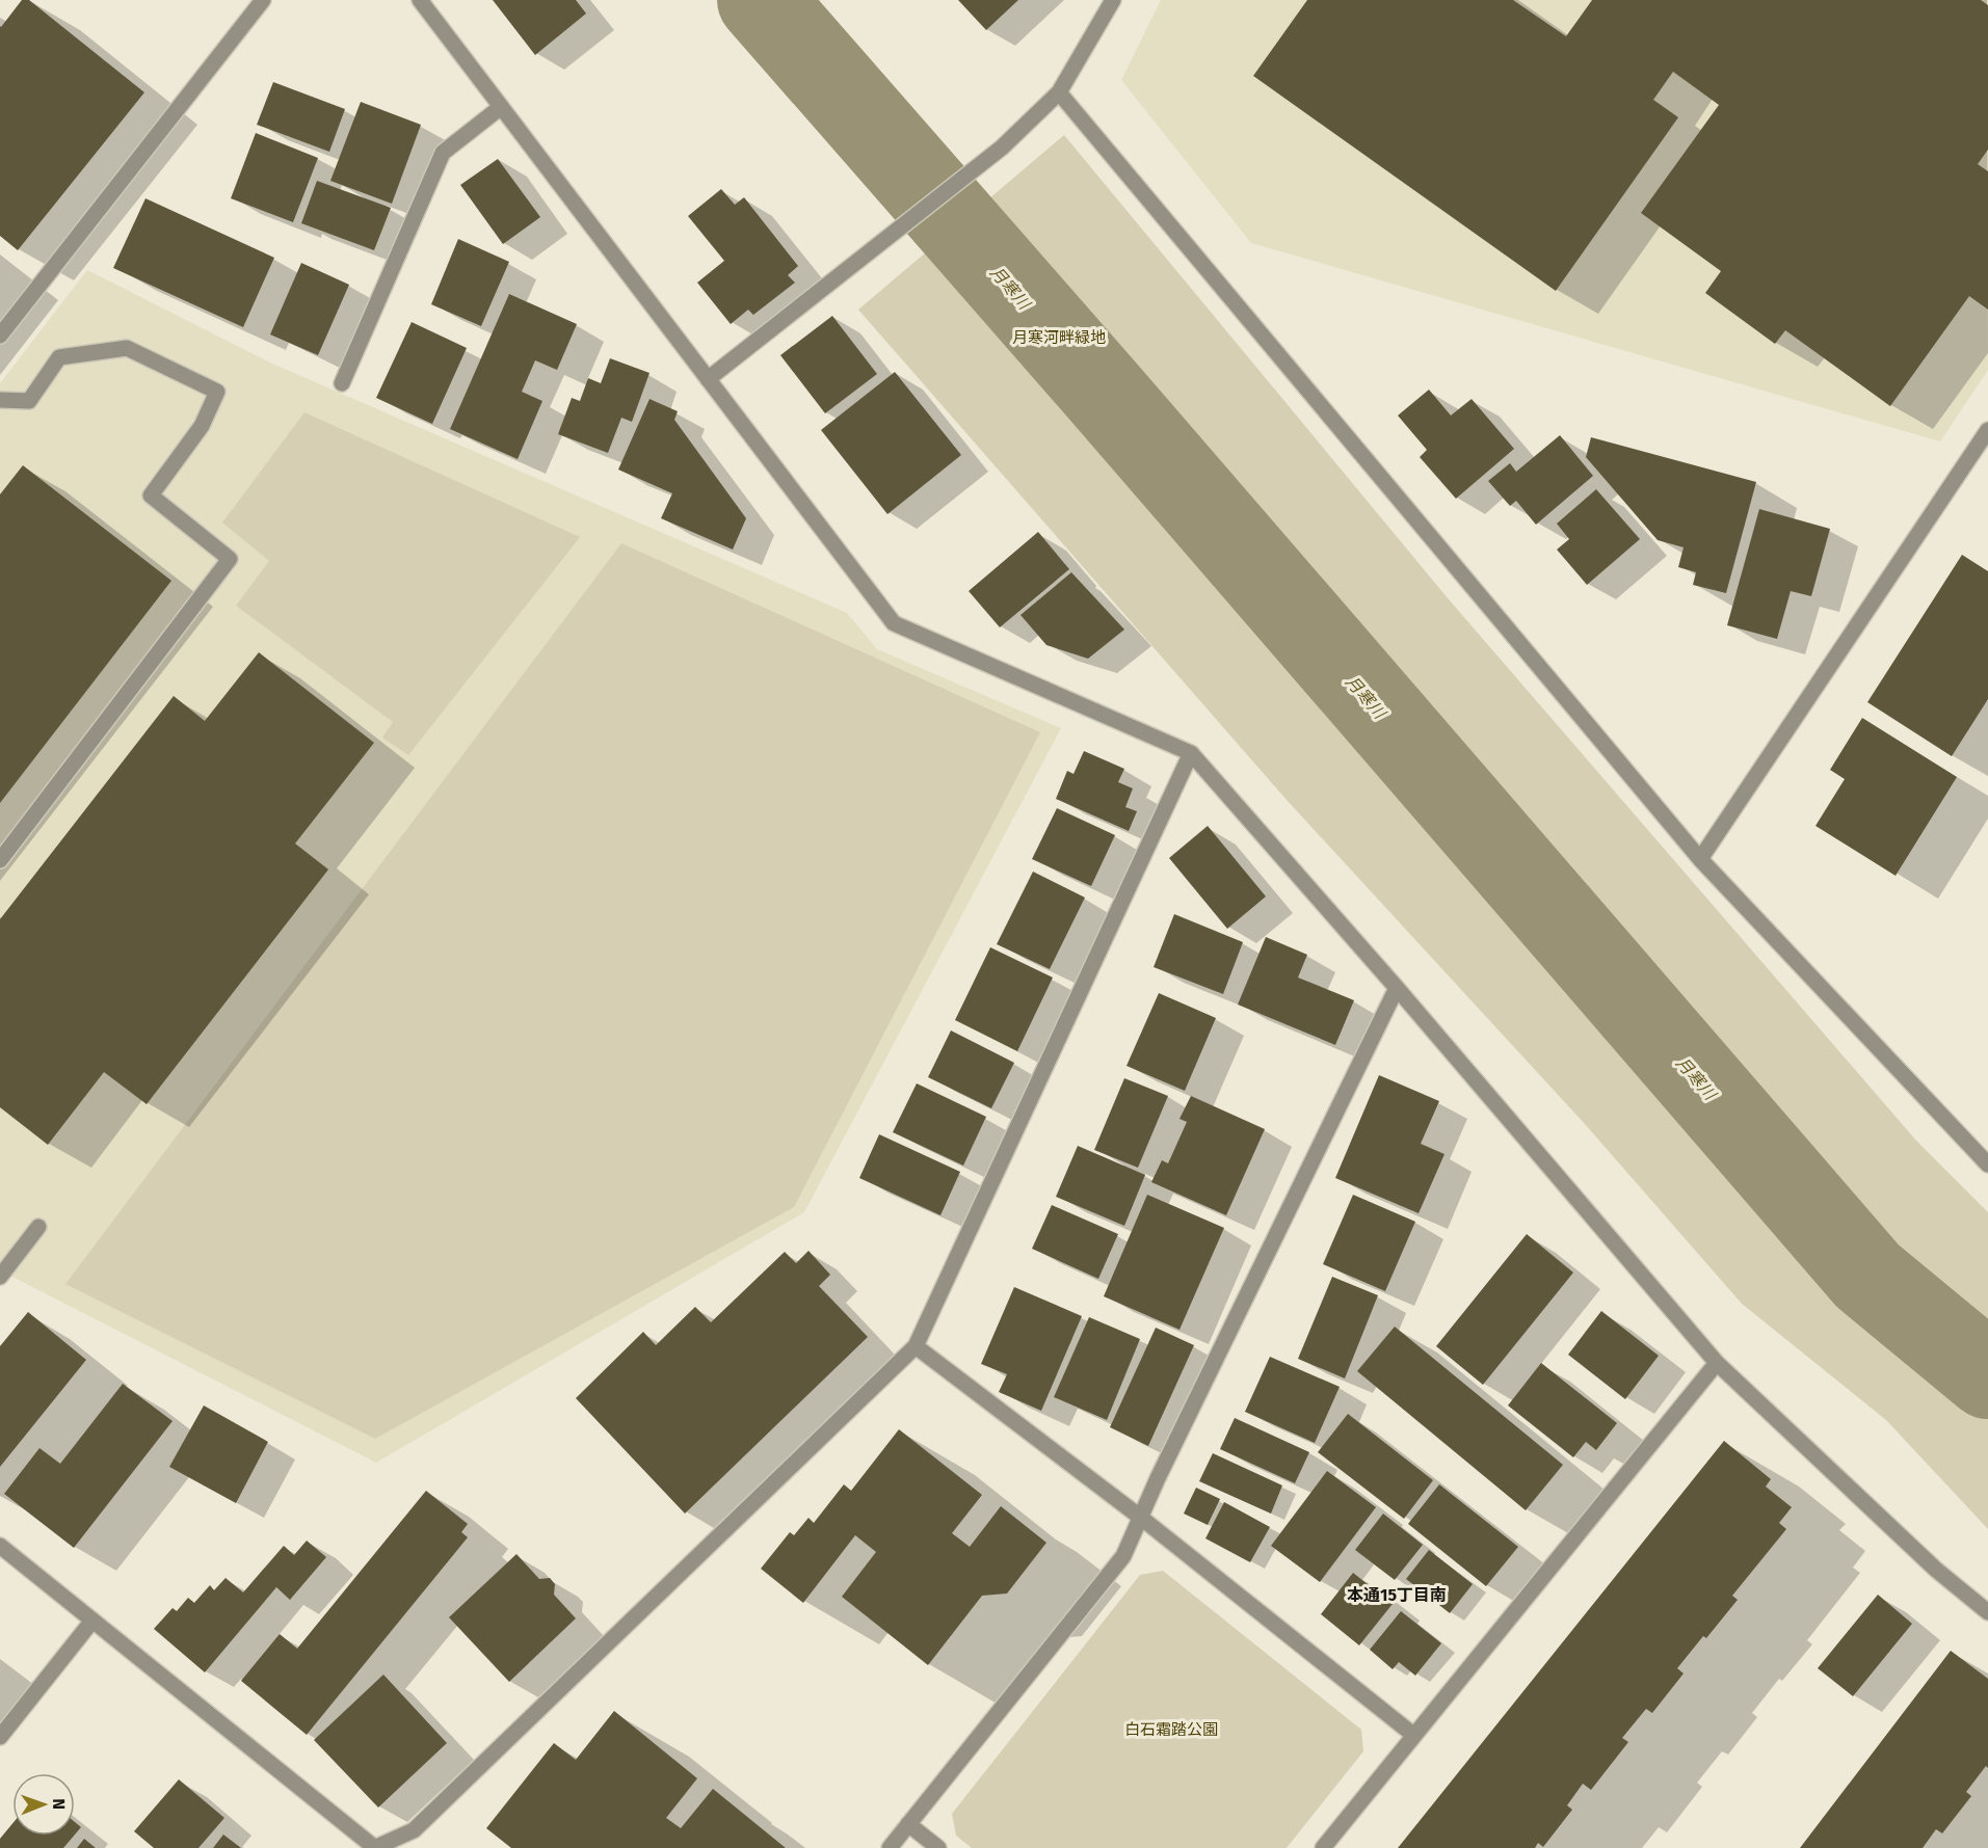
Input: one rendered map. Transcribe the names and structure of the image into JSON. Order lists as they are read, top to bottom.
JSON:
{
  "districts": ["本通15丁目南"],
  "water": ["月寒川"],
  "parks": ["月寒河畔緑地", "白石霜踏公園"],
  "north": "right"
}
